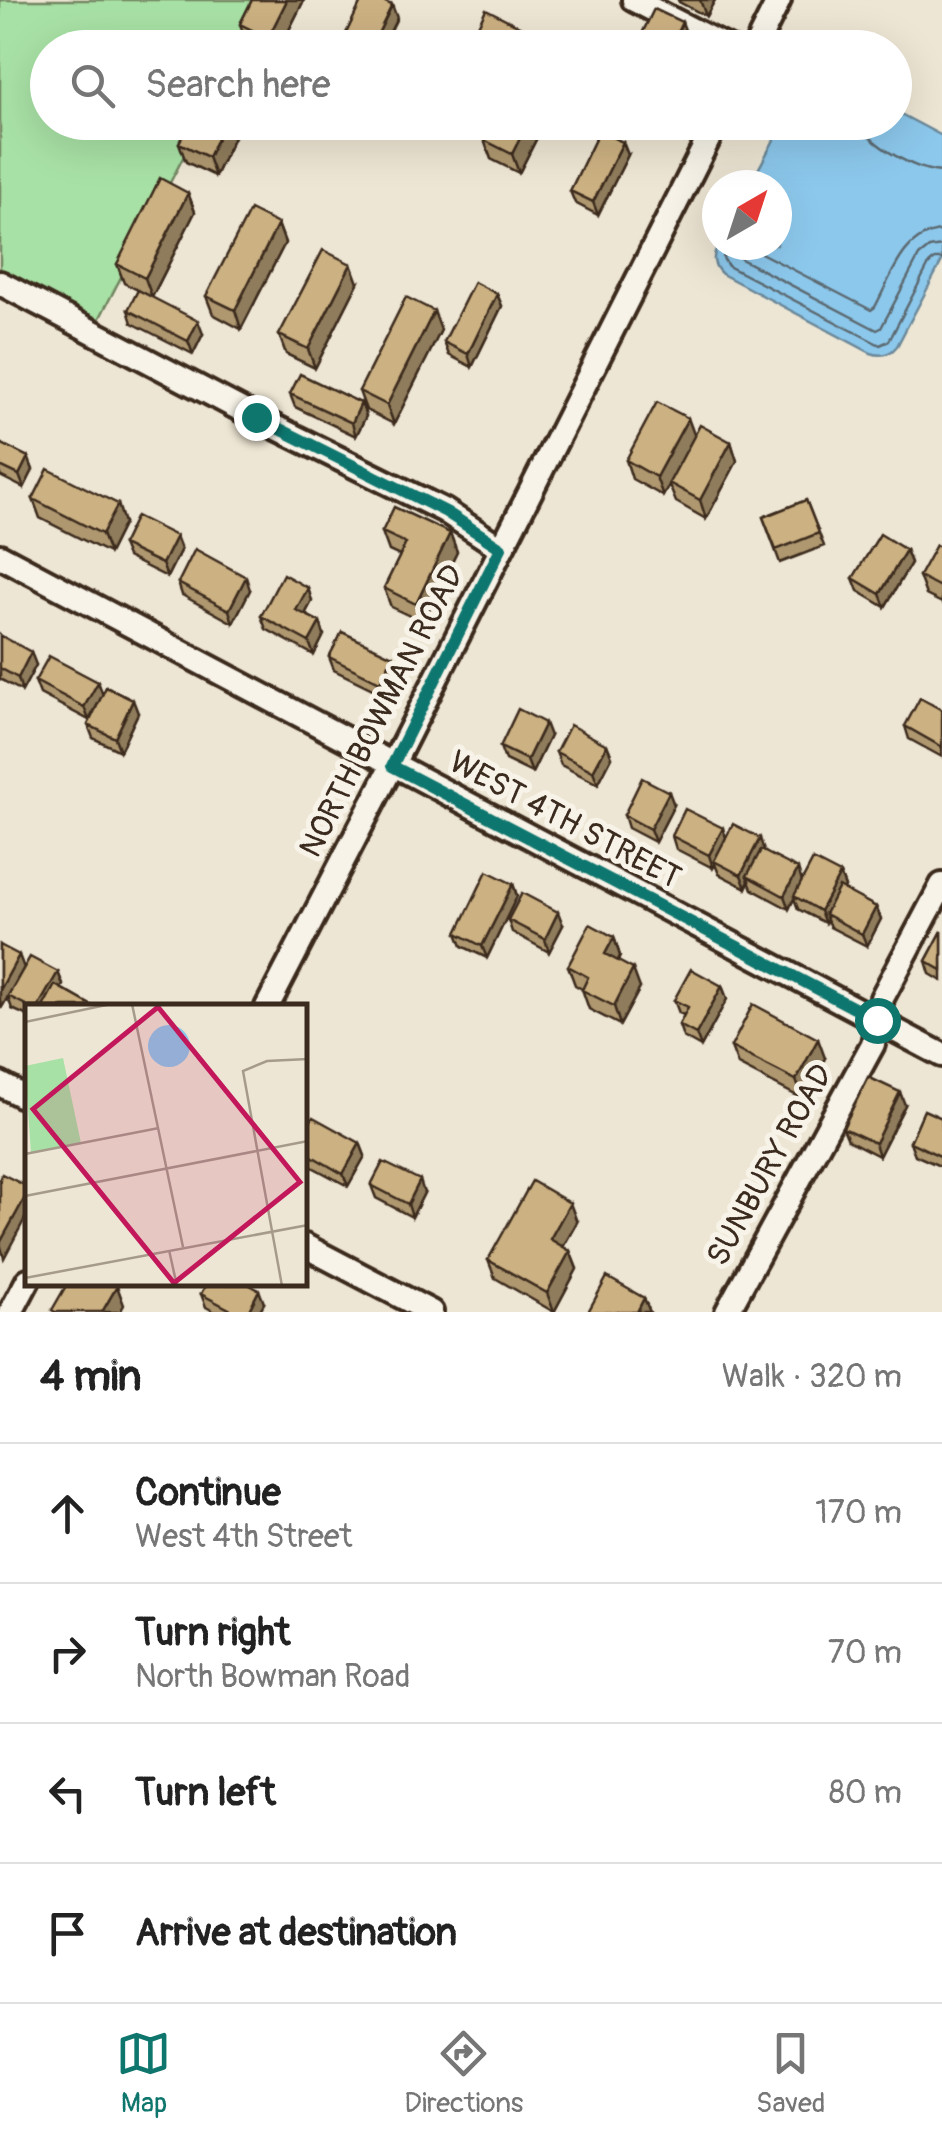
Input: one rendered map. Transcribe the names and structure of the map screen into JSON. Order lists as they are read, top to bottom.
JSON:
{
  "streets": {
    "street": ["NORTH BOWMAN ROAD", "WEST 4TH STREET", "SUNBURY ROAD"]
  },
  "crossings": [
    ["NORTH BOWMAN ROAD", "WEST 4TH STREET"],
    ["WEST 4TH STREET", "SUNBURY ROAD"]
  ],
  "north": "top right",
  "page": {
    "search": "Search here",
    "heading": ["4 min", "Walk · 320 m"],
    "list": [
      ["Continue", "West 4th Street", "170 m"],
      ["Turn right", "North Bowman Road", "70 m"],
      ["Turn left", "80 m"],
      "Arrive at destination"
    ],
    "nav": ["Map", "Directions", "Saved"]
  }
}
